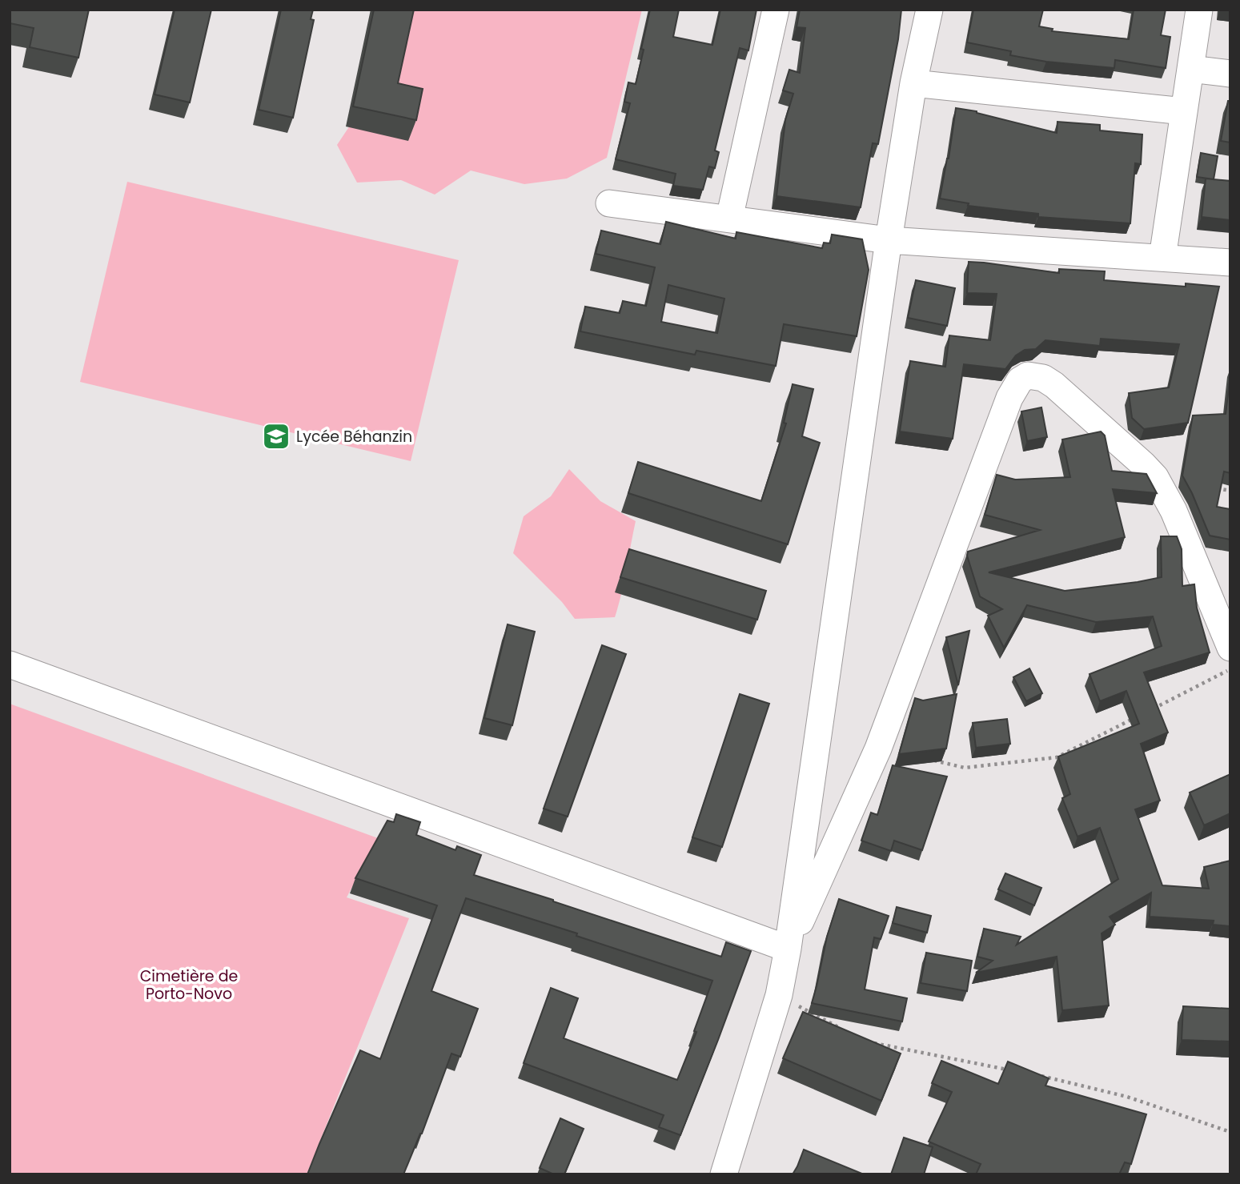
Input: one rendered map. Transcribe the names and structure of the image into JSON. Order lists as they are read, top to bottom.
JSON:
{
  "parks": ["Cimetière de Porto-Novo"],
  "places": {
    "school or university": ["Lycée Béhanzin"]
  }
}
